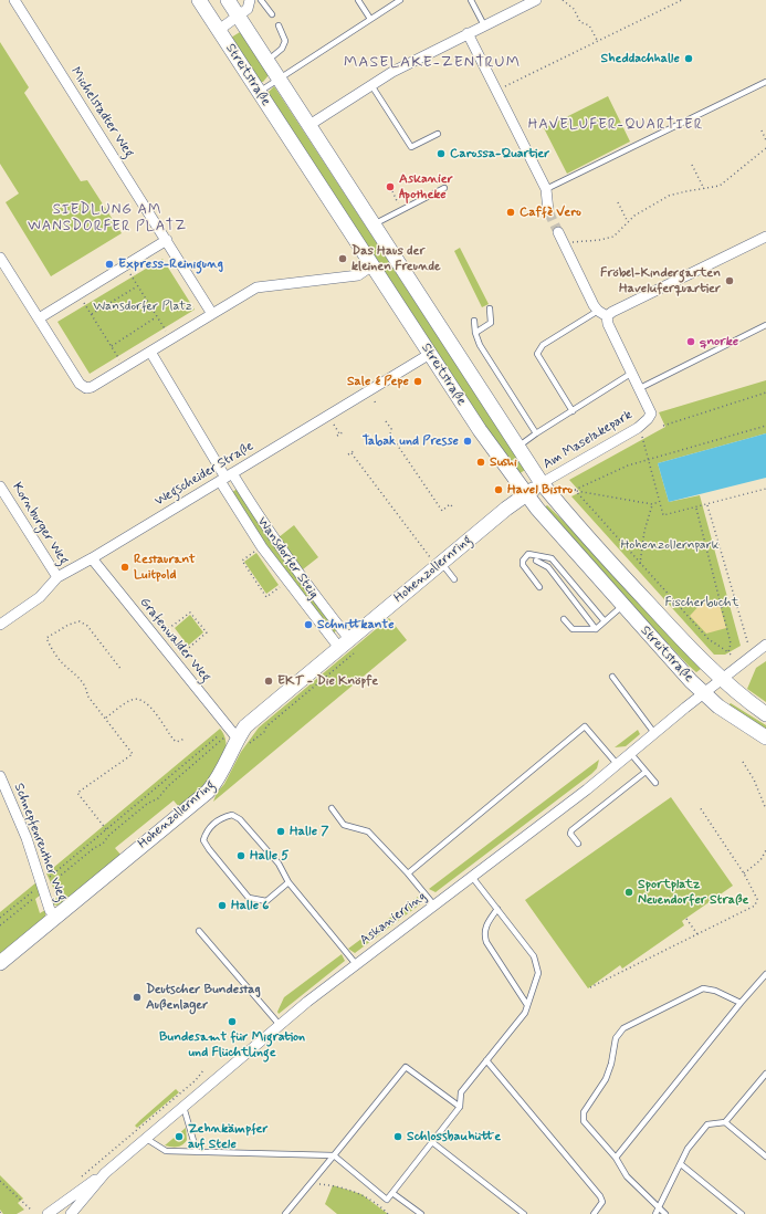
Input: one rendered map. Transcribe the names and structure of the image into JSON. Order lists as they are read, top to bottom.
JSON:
{
  "streets": {
    "main road": ["Streitstraße", "Hohenzollernring"],
    "street": [
      "Michelstadter Weg",
      "Am Maselakepark",
      "Wegscheider Straße",
      "Kornburger Weg",
      "Wansdorfer Steig",
      "Grafenwalder Weg",
      "Schnepfenreuther Weg",
      "Askanierring"
    ]
  },
  "crossings": [
    ["Streitstraße", "Am Maselakepark"],
    ["Streitstraße", "Wegscheider Straße"],
    ["Streitstraße", "Hohenzollernring"],
    ["Streitstraße", "Askanierring"],
    ["Am Maselakepark", "Hohenzollernring"],
    ["Wegscheider Straße", "Kornburger Weg"],
    ["Wegscheider Straße", "Wansdorfer Steig"],
    ["Wegscheider Straße", "Grafenwalder Weg"],
    ["Wansdorfer Steig", "Hohenzollernring"],
    ["Hohenzollernring", "Grafenwalder Weg"],
    ["Hohenzollernring", "Schnepfenreuther Weg"]
  ],
  "districts": ["MASELAKE-ZENTRUM", "HAVELUFER-QUARTIER", "SIEDLUNG AM WANSDORFER PLATZ"],
  "parks": ["Wansdorfer Platz", "Hohenzollernpark", "Fischerbucht"],
  "places": [
    "Sheddachhalle",
    "Carossa-Quartier",
    "Askanier Apotheke",
    "Caffè Vero",
    "Das Haus der kleinen Freunde",
    "Express-Reinigung",
    "Fröbel-Kindergarten Haveluferquartier",
    "qnorke",
    "Sale é Pepe",
    "Tabak und Presse",
    "Sushi",
    "Havel Bistro",
    "Restaurant Luitpold",
    "Schnittkante",
    "EKT - Die Knöpfe",
    "Halle 7",
    "Halle 5",
    "Sportplatz Neuendorfer Straße",
    "Halle 6",
    "Deutscher Bundestag Außenlager",
    "Bundesamt für Migration und Flüchtlinge",
    "Zehnkämpfer auf Stele",
    "Schlossbauhütte"
  ]
}
